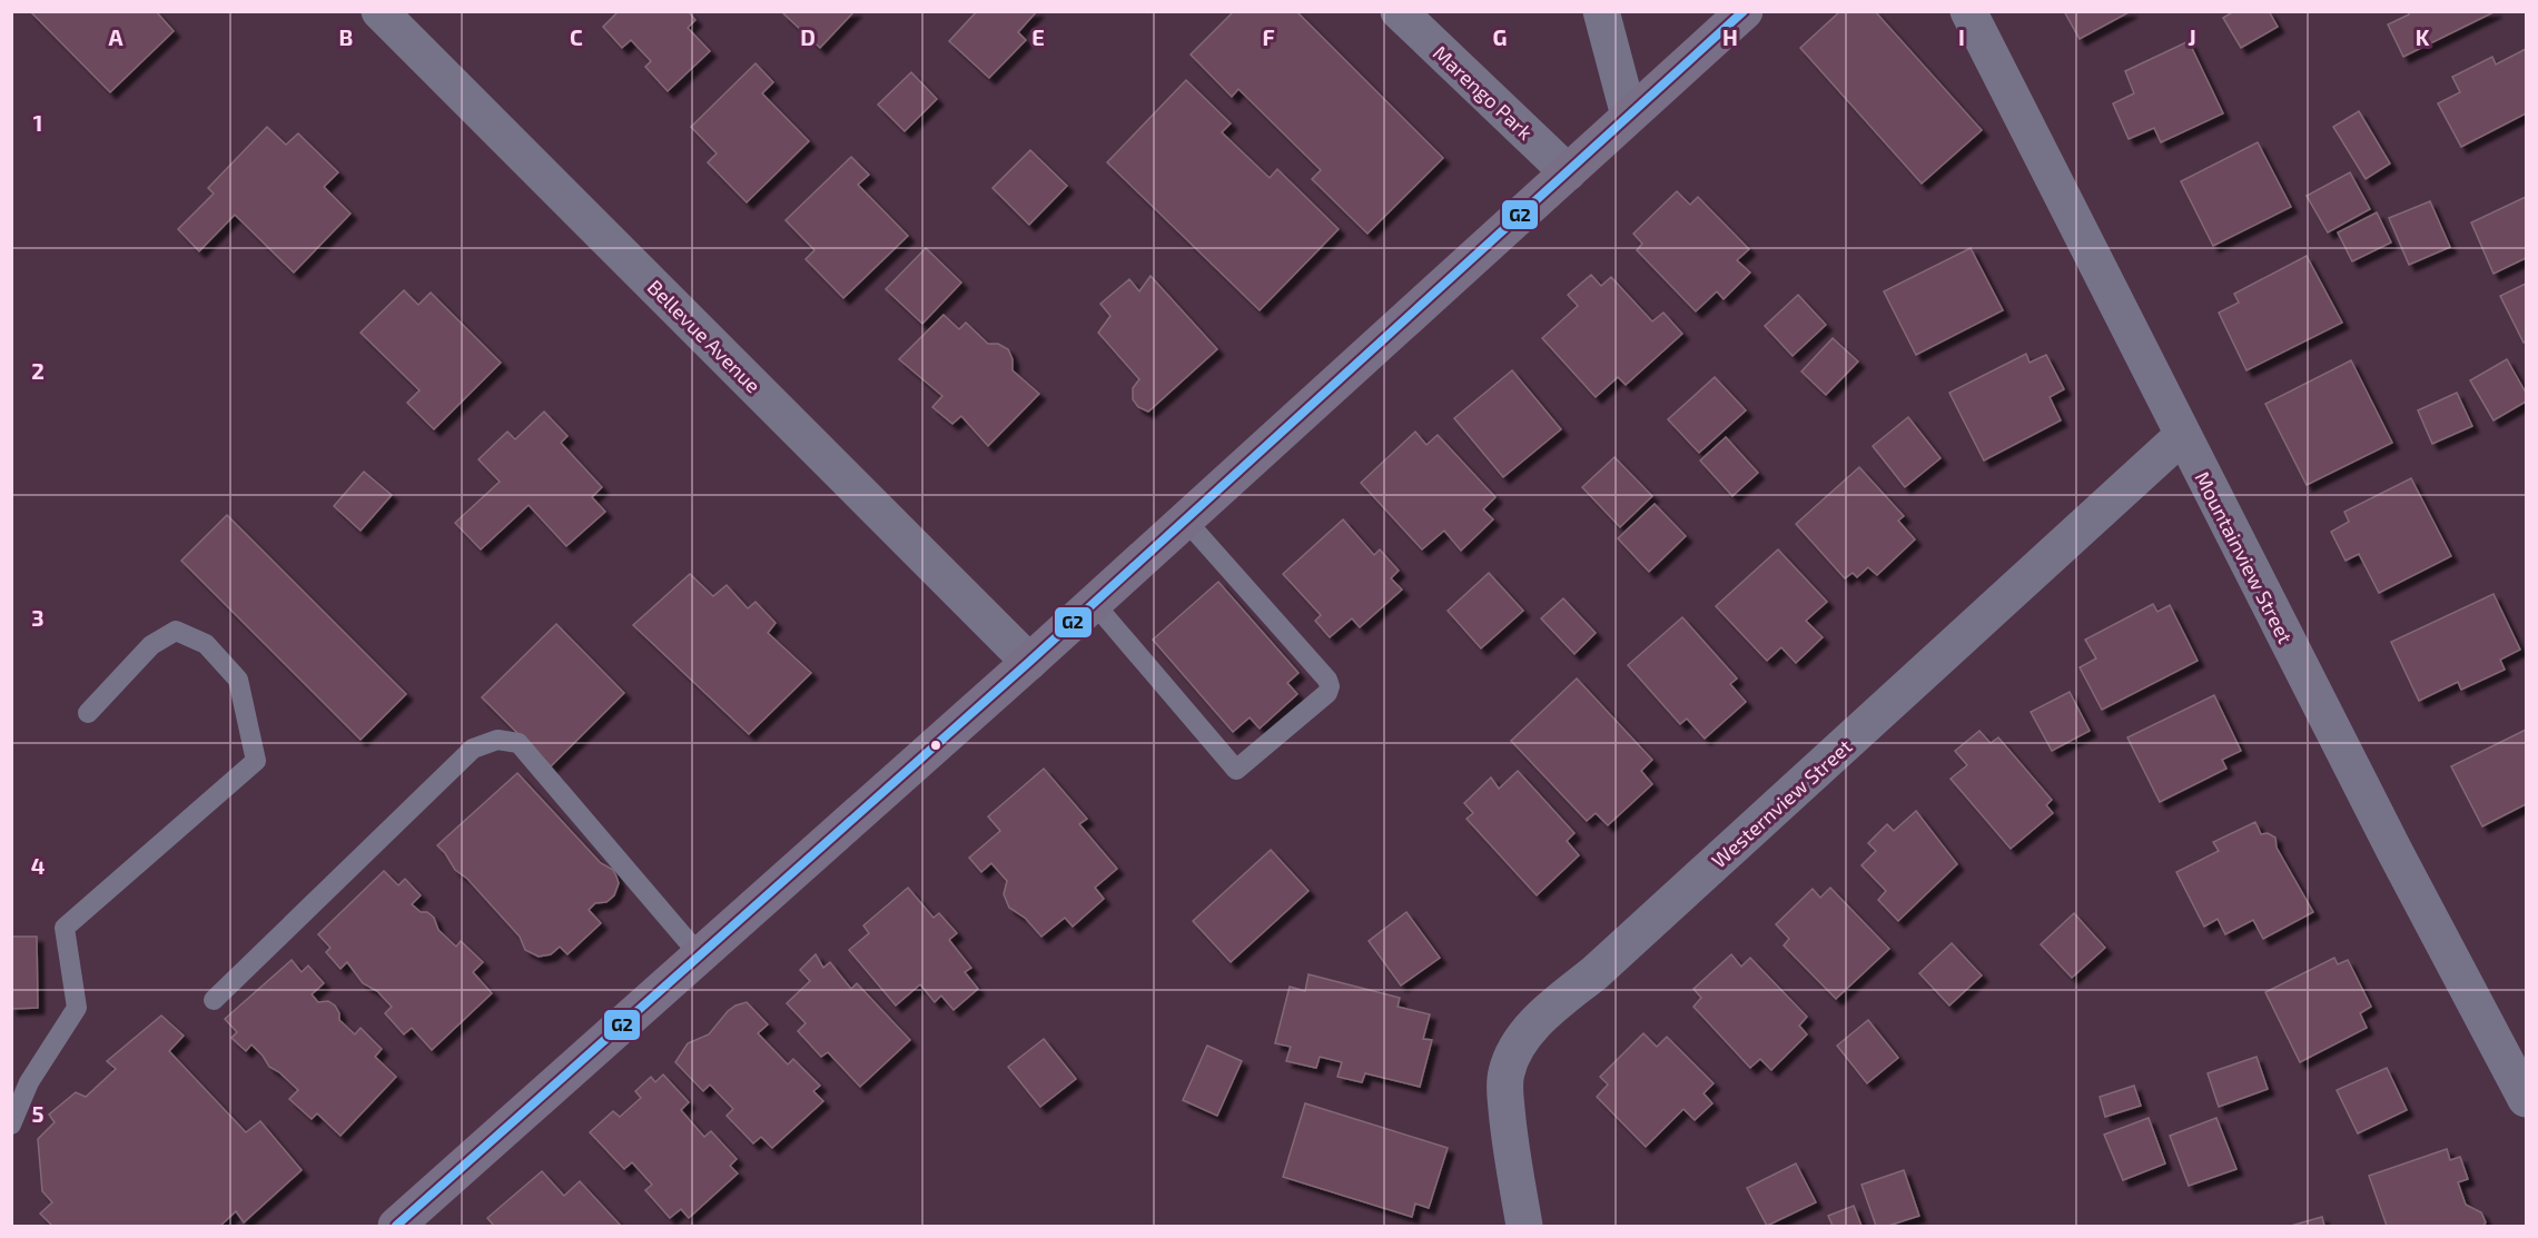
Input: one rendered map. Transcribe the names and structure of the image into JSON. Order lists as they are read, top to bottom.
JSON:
{
  "streets": {
    "street": [
      "Marengo Park",
      "Bellevue Avenue",
      "Mountainview Street",
      "Westernview Street"
    ]
  },
  "crossings": [
    ["Mountainview Street", "Westernview Street"]
  ],
  "lines": ["transit line G2"],
  "grid": {
    "columns": [
      "A",
      "B",
      "C",
      "D",
      "E",
      "F",
      "G",
      "H",
      "I",
      "J",
      "K"
    ],
    "rows": [
      "1",
      "2",
      "3",
      "4",
      "5"
    ]
  }
}
